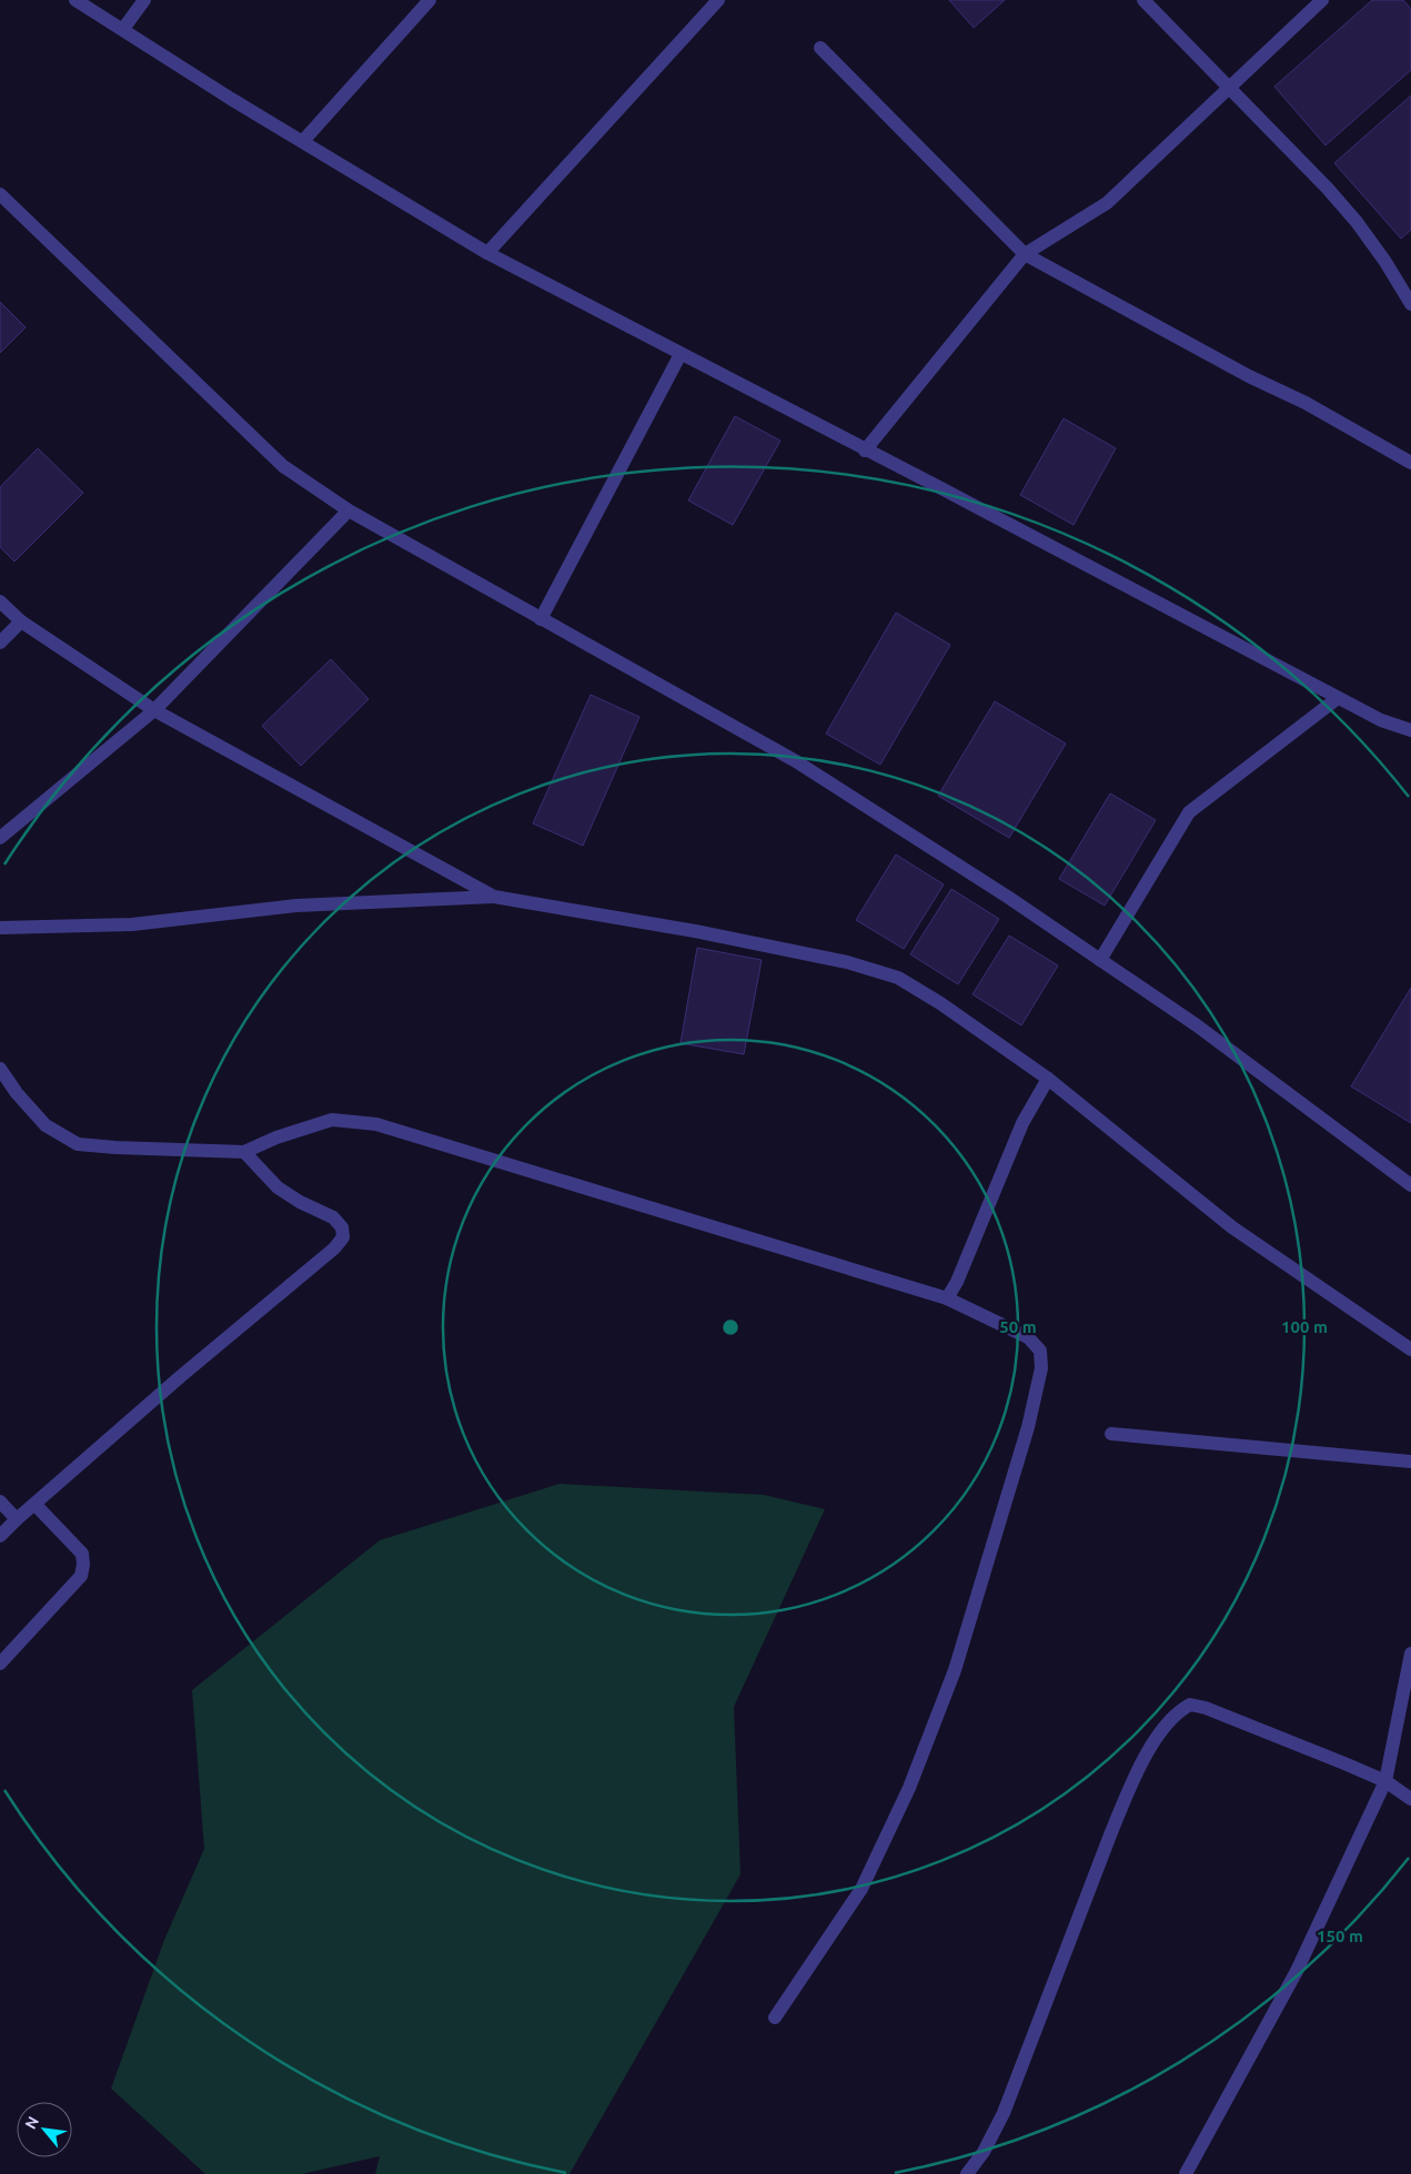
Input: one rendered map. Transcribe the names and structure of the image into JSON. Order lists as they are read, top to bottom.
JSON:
{
  "north": "top left",
  "rings": ["50 m", "100 m", "150 m"]
}
